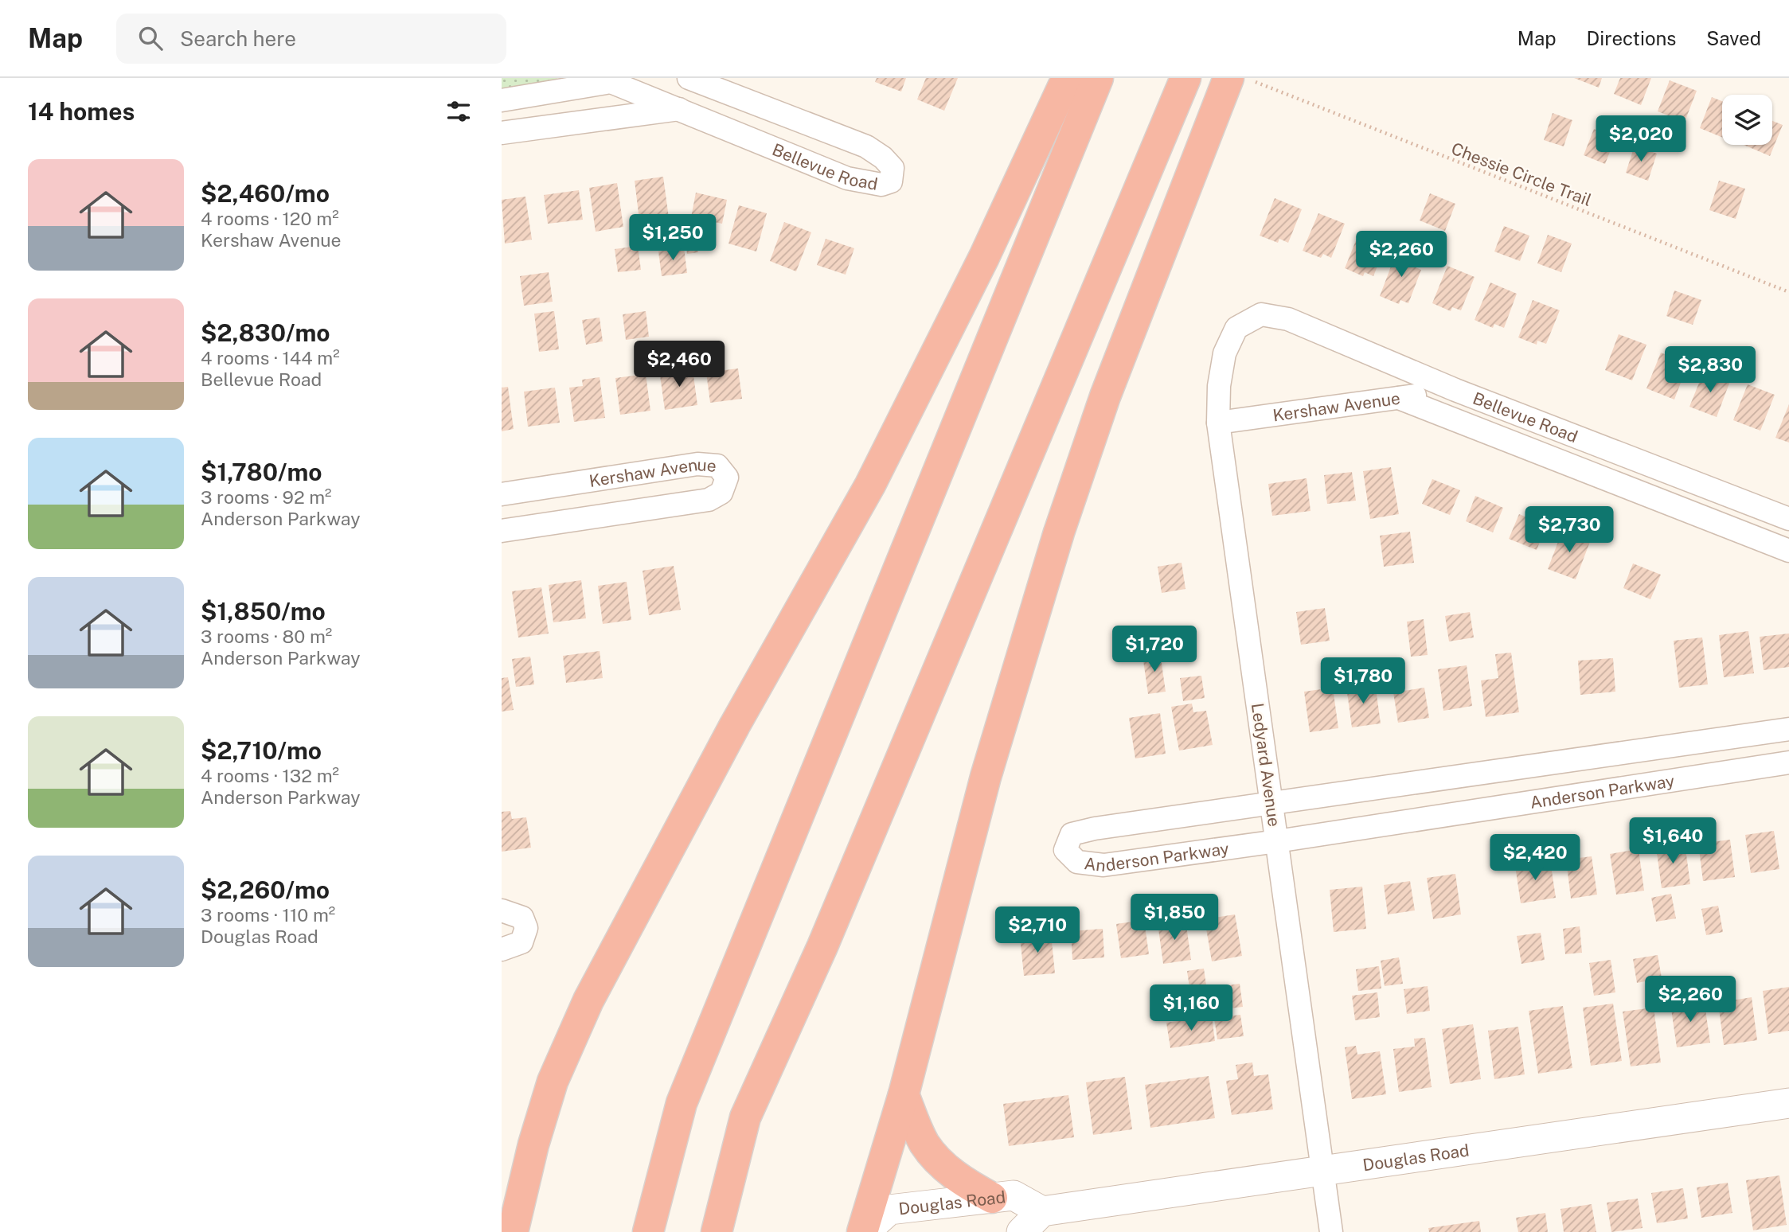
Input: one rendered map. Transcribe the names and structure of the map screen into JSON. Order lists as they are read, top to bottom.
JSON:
{
  "streets": {
    "street": [
      "Bellevue Road",
      "Kershaw Avenue",
      "Ledyard Avenue",
      "Anderson Parkway",
      "Douglas Road"
    ],
    "path": ["Chessie Circle Trail"]
  },
  "crossings": [
    ["Bellevue Road", "Kershaw Avenue"],
    ["Bellevue Road", "Ledyard Avenue"],
    ["Kershaw Avenue", "Ledyard Avenue"],
    ["Ledyard Avenue", "Anderson Parkway"],
    ["Ledyard Avenue", "Douglas Road"]
  ],
  "page": {
    "header": "Map",
    "search": "Search here",
    "nav": ["Map", "Directions", "Saved"],
    "heading": "14 homes",
    "price": [
      "$2,020",
      "$1,250",
      "$2,260",
      "$2,460",
      "$2,830",
      "$2,730",
      "$1,720",
      "$1,780",
      "$1,640",
      "$2,420",
      "$1,850",
      "$2,710",
      "$2,260",
      "$1,160"
    ],
    "list": [
      {
        "name": "$2,460/mo",
        "note": "4 rooms · 120 m² · Kershaw Avenue"
      },
      {
        "name": "$2,830/mo",
        "note": "4 rooms · 144 m² · Bellevue Road"
      },
      {
        "name": "$1,780/mo",
        "note": "3 rooms · 92 m² · Anderson Parkway"
      },
      {
        "name": "$1,850/mo",
        "note": "3 rooms · 80 m² · Anderson Parkway"
      },
      {
        "name": "$2,710/mo",
        "note": "4 rooms · 132 m² · Anderson Parkway"
      },
      {
        "name": "$2,260/mo",
        "note": "3 rooms · 110 m² · Douglas Road"
      }
    ]
  }
}
